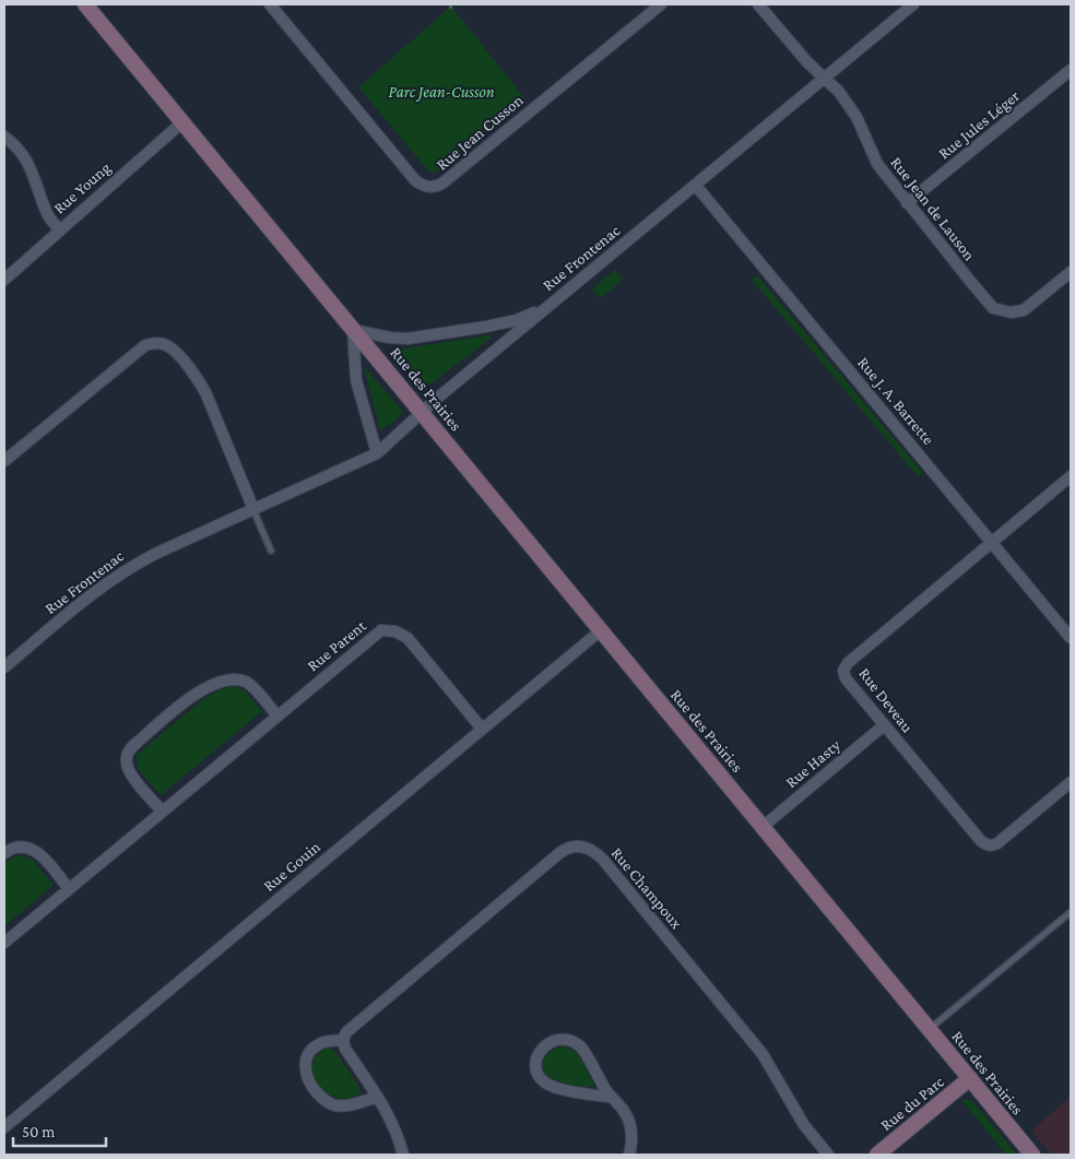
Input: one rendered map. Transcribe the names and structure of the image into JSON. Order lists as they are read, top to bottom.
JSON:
{
  "streets": {
    "main road": ["Rue des Prairies", "Rue du Parc"],
    "street": [
      "Rue Jules Léger",
      "Rue Jean Cusson",
      "Rue Young",
      "Rue Jean de Lauson",
      "Rue Frontenac",
      "Rue J. A. Barrette",
      "Rue Parent",
      "Rue Deveau",
      "Rue Hasty",
      "Rue Gouin",
      "Rue Champoux"
    ]
  },
  "crossings": [
    ["Rue Jules Léger", "Rue Jean de Lauson"],
    ["Rue Young", "Rue des Prairies"],
    ["Rue Jean de Lauson", "Rue Frontenac"],
    ["Rue Frontenac", "Rue des Prairies"],
    ["Rue Frontenac", "Rue J. A. Barrette"],
    ["Rue des Prairies", "Rue Hasty"],
    ["Rue des Prairies", "Rue Gouin"],
    ["Rue des Prairies", "Rue du Parc"],
    ["Rue J. A. Barrette", "Rue Deveau"],
    ["Rue Parent", "Rue Gouin"],
    ["Rue Deveau", "Rue Hasty"]
  ],
  "parks": ["Parc Jean-Cusson"],
  "scale_bar": "50 m"
}
